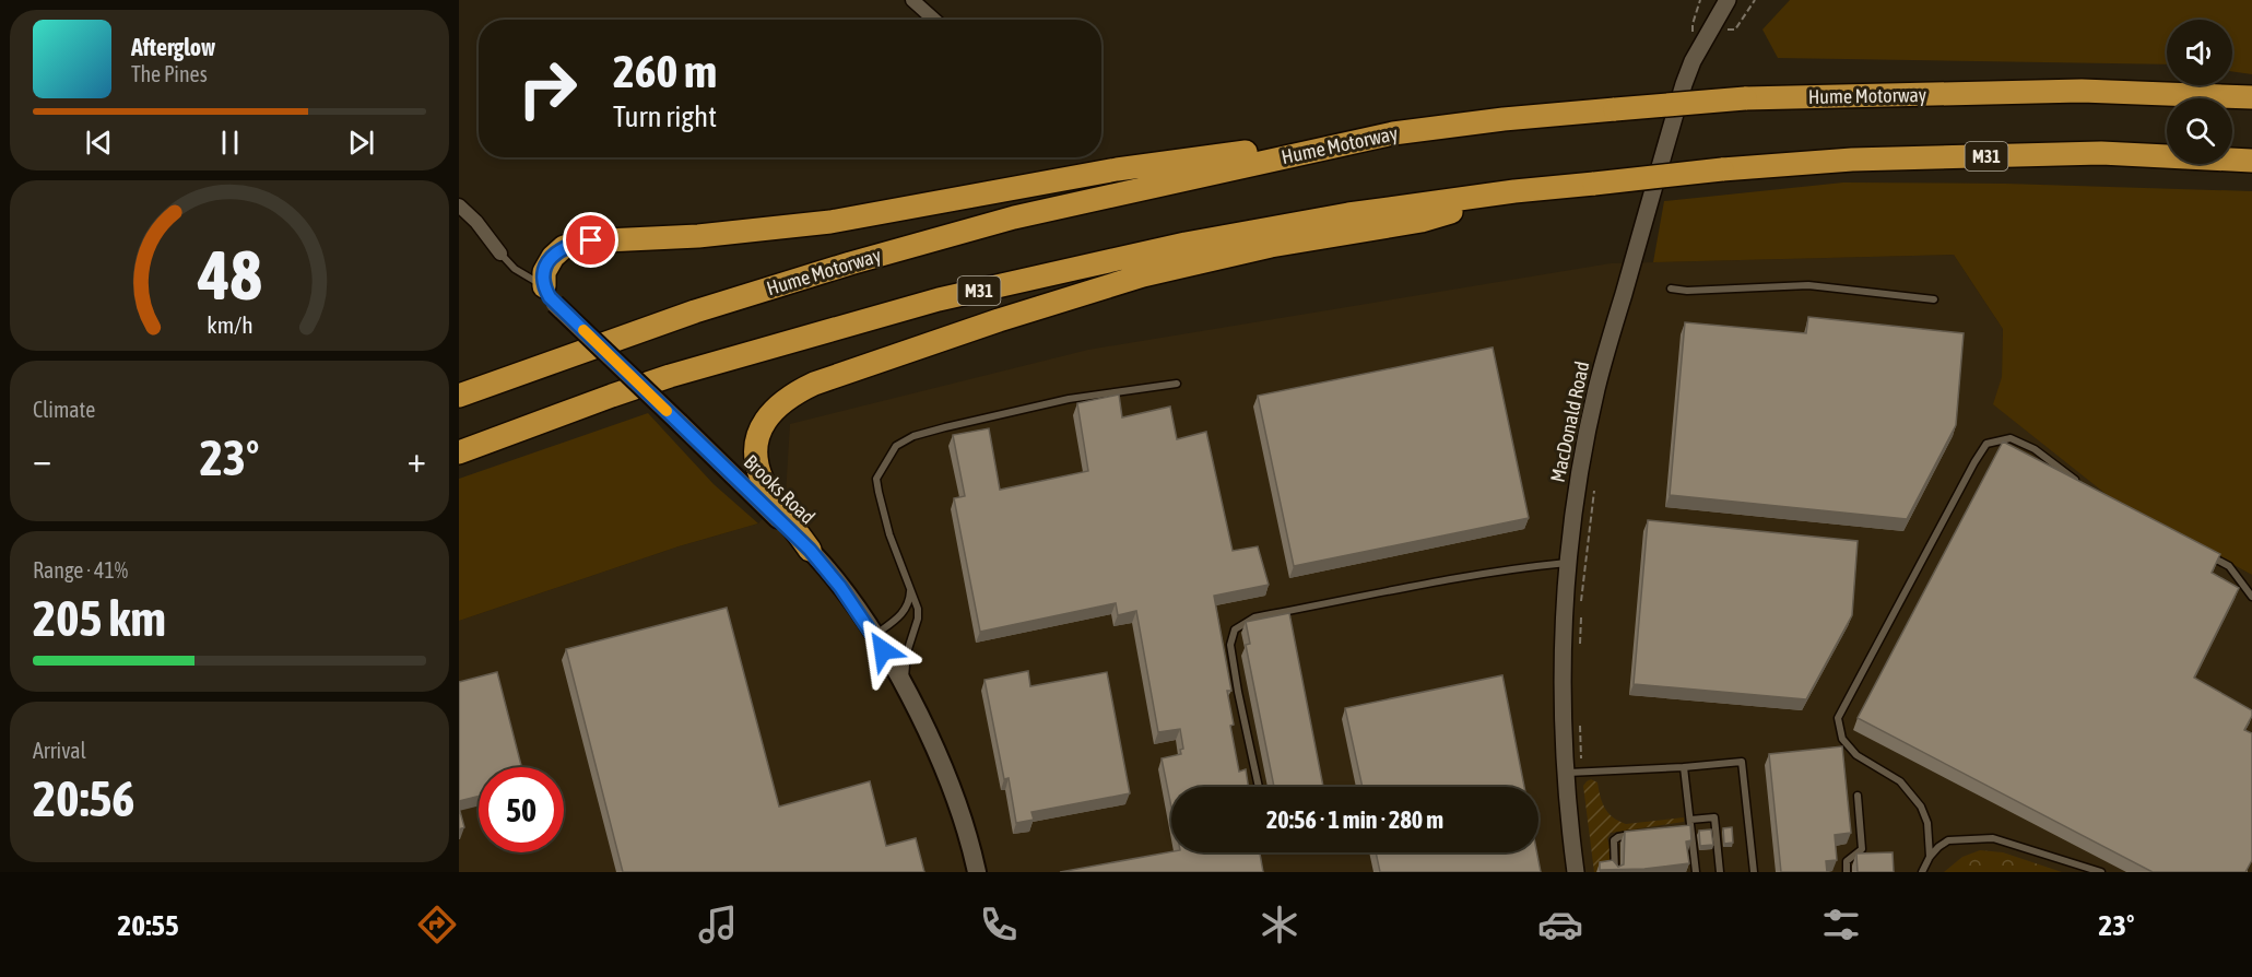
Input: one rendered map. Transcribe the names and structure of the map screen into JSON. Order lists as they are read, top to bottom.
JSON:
{
  "streets": {
    "highway": ["Hume Motorway", "M31"],
    "main road": ["Brooks Road"],
    "street": ["MacDonald Road"]
  },
  "page": {
    "song": ["Afterglow", "The Pines"],
    "turn": ["260 m", "Turn right"],
    "tile": [
      "Climate",
      ["Range · 41%", "205 km"],
      ["Arrival", "20:56"]
    ],
    "heat": ["−", "23°", "+"],
    "limit": "50",
    "trip": "20:56 · 1 min · 280 m",
    "tabs": ["20:55", "23°"],
    "gauge": ["48", "km/h"]
  }
}
